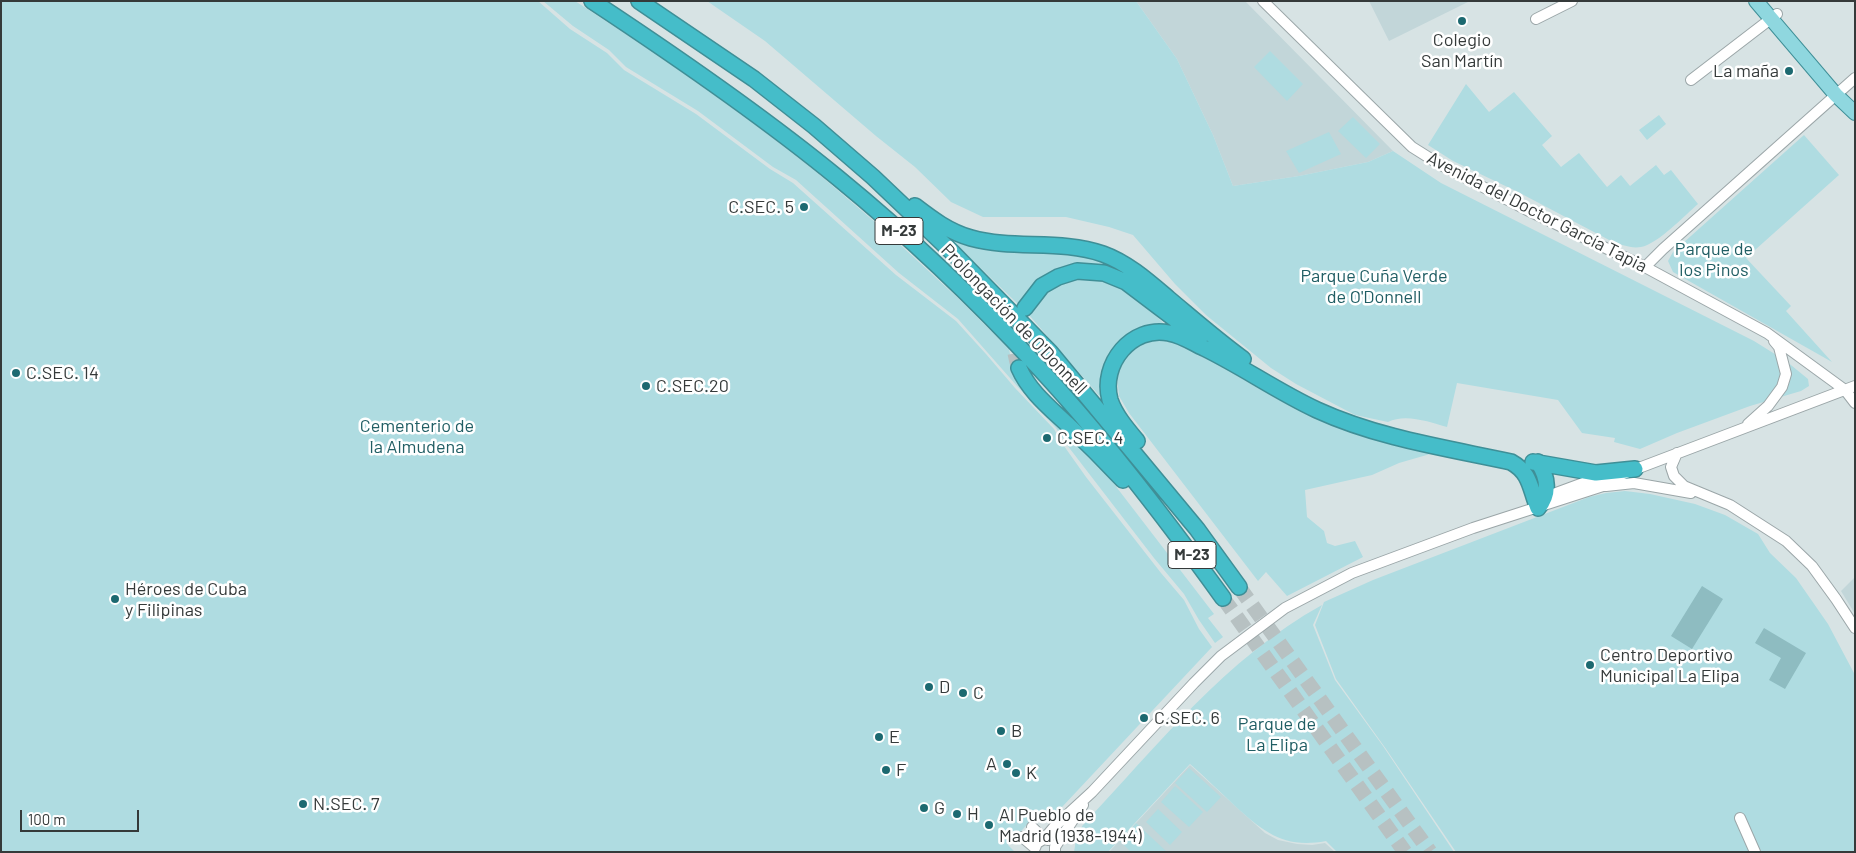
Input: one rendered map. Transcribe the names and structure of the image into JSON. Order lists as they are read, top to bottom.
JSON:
{
  "streets": {
    "highway": ["M-23", "Prolongación de O'Donnell"],
    "street": ["Avenida del Doctor García Tapia"]
  },
  "parks": [
    "Parque de los Pinos",
    "Parque Cuña Verde de O'Donnell",
    "Cementerio de la Almudena",
    "Parque de La Elipa"
  ],
  "places": [
    "Colegio San Martín",
    "La maña",
    "C.SEC. 5",
    "C.SEC. 14",
    "C.SEC.20",
    "C.SEC. 4",
    "Héroes de Cuba y Filipinas",
    "Centro Deportivo Municipal La Elipa",
    "D",
    "C",
    "C.SEC. 6",
    "B",
    "E",
    "A",
    "F",
    "K",
    "N.SEC. 7",
    "G",
    "H",
    "Al Pueblo de Madrid (1938-1944)"
  ],
  "scale_bar": "100 m"
}
